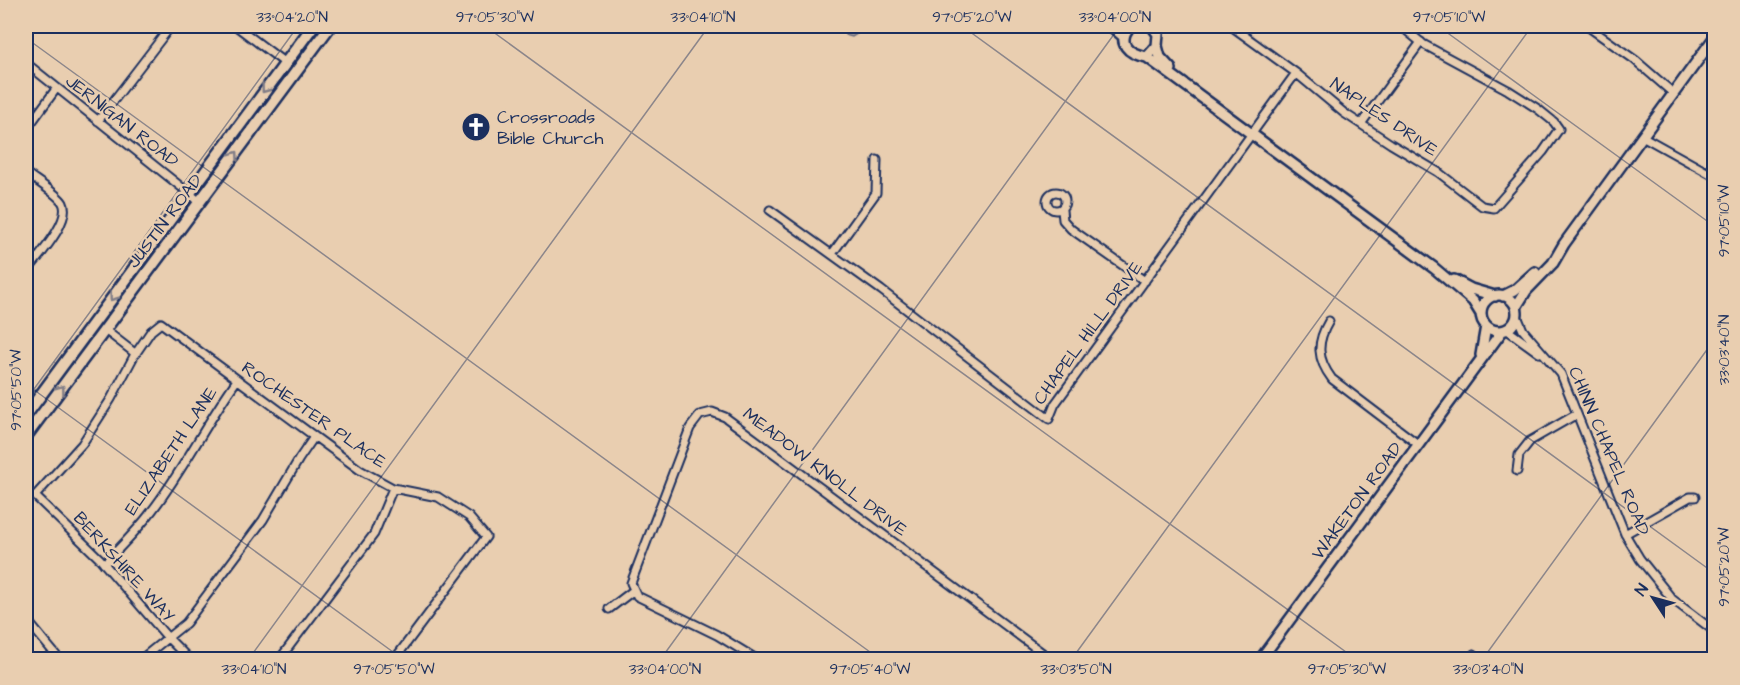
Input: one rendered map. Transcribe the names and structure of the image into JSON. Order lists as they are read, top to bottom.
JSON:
{
  "streets": {
    "main road": ["JUSTIN ROAD"],
    "street": [
      "NAPLES DRIVE",
      "JERNIGAN ROAD",
      "CHAPEL HILL DRIVE",
      "ROCHESTER PLACE",
      "ELIZABETH LANE",
      "CHINN CHAPEL ROAD",
      "MEADOW KNOLL DRIVE",
      "WAKETON ROAD",
      "BERKSHIRE WAY"
    ]
  },
  "crossings": [
    ["NAPLES DRIVE", "CHAPEL HILL DRIVE"],
    ["JERNIGAN ROAD", "JUSTIN ROAD"],
    ["ROCHESTER PLACE", "ELIZABETH LANE"],
    ["ROCHESTER PLACE", "BERKSHIRE WAY"],
    ["ELIZABETH LANE", "BERKSHIRE WAY"],
    ["CHINN CHAPEL ROAD", "WAKETON ROAD"]
  ],
  "places": {
    "church": ["Crossroads Bible Church"]
  },
  "north": "top left",
  "coordinates": [
    "33°04'20\"N",
    "97°05'30\"W",
    "33°04'10\"N",
    "97°05'20\"W",
    "33°04'00\"N",
    "97°05'10\"W",
    "33°03'40\"N",
    "97°05'50\"W",
    "97°05'40\"W",
    "33°03'50\"N"
  ]
}
